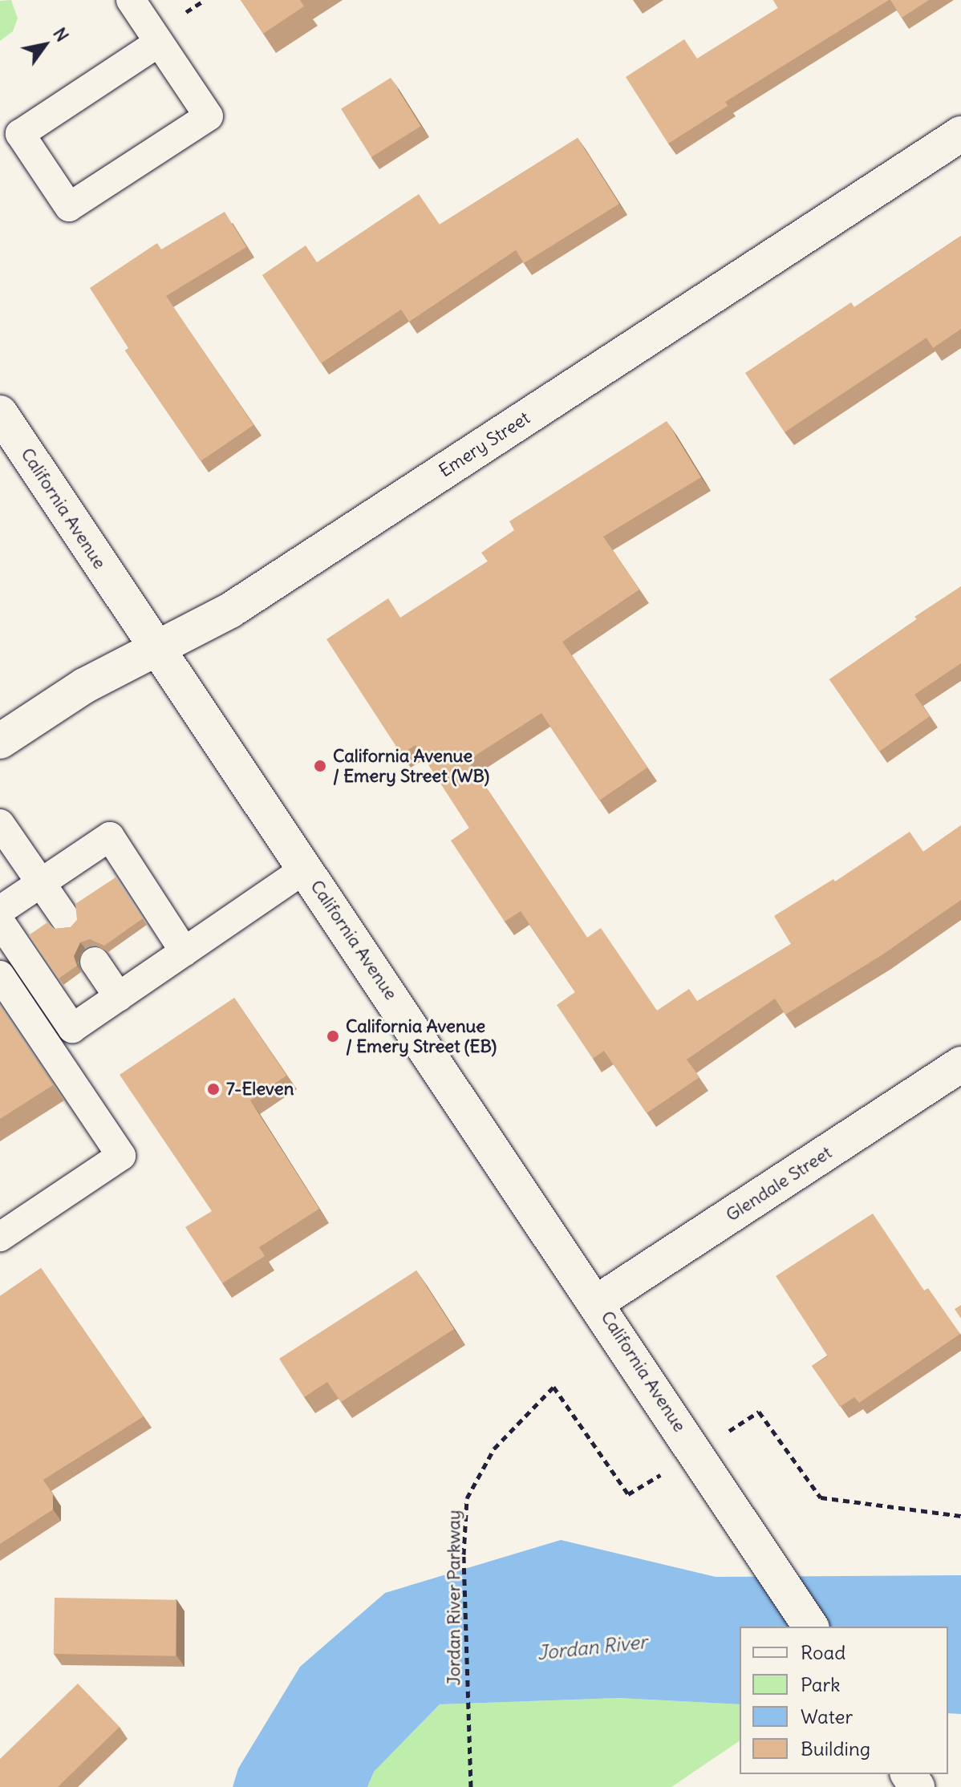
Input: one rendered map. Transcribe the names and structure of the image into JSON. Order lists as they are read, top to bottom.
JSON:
{
  "streets": {
    "street": ["Emery Street", "California Avenue", "Glendale Street"],
    "path": ["Jordan River Parkway"]
  },
  "crossings": [
    ["Emery Street", "California Avenue"],
    ["California Avenue", "Glendale Street"]
  ],
  "water": ["Jordan River"],
  "places": ["California Avenue / Emery Street (WB)", "California Avenue / Emery Street (EB)", "7-Eleven"],
  "legend": [
    "Road",
    "Park",
    "Water",
    "Building"
  ],
  "north": "top right"
}
